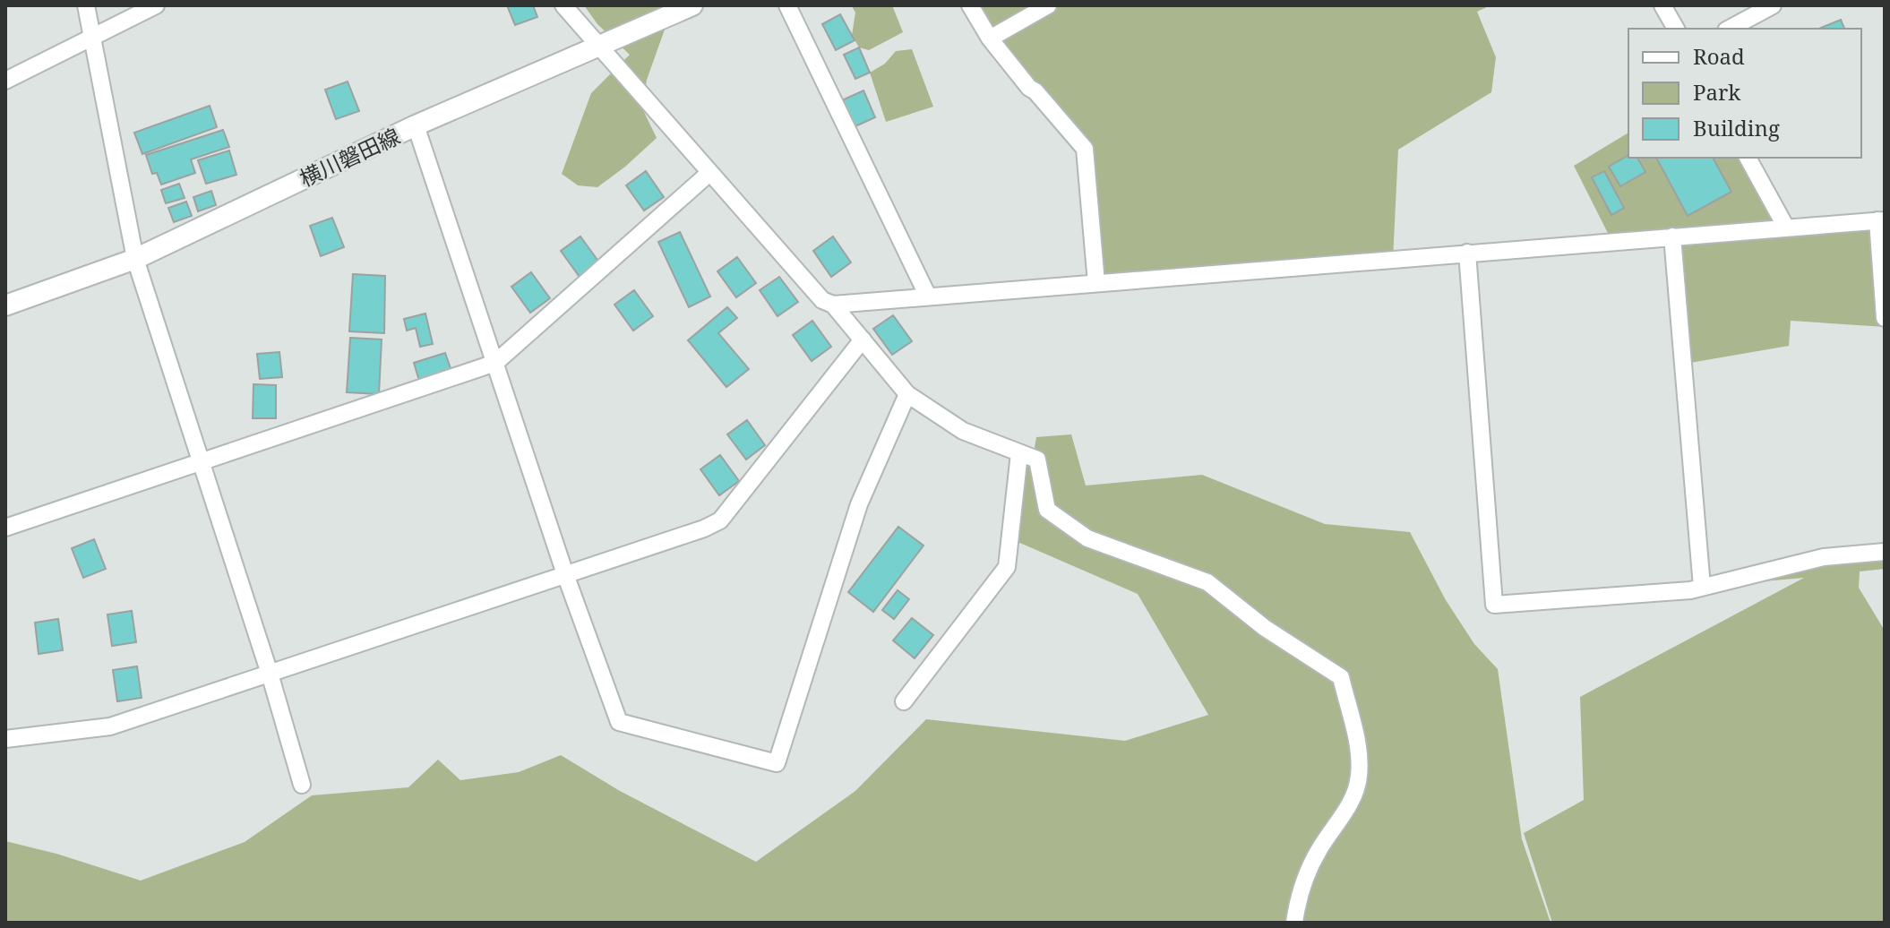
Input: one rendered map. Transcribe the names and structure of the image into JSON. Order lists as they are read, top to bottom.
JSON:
{
  "streets": {
    "main road": ["横川磐田線"]
  },
  "legend": ["Road", "Park", "Building"]
}
